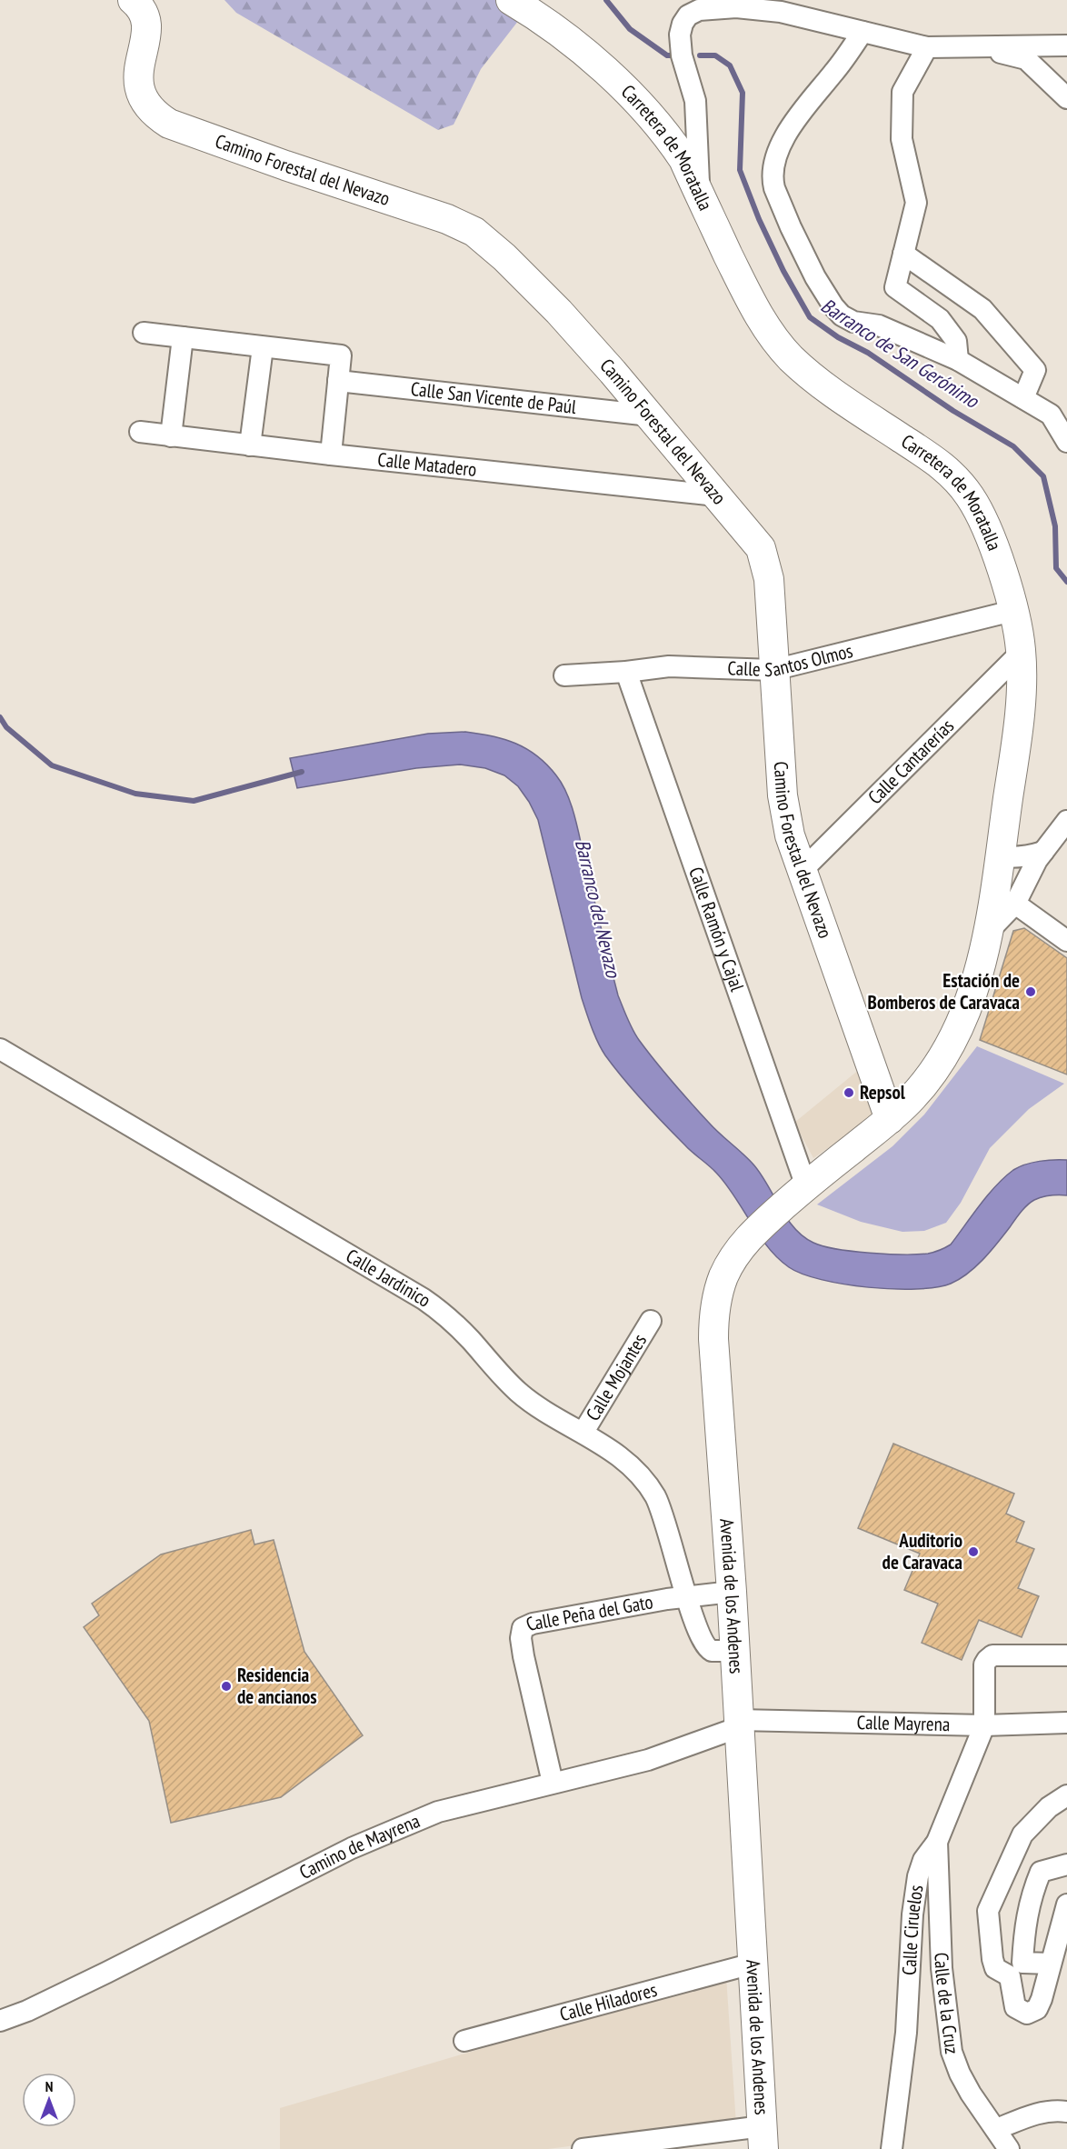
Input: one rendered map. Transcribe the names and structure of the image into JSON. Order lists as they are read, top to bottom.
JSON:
{
  "streets": {
    "main road": ["Carretera de Moratalla", "Camino Forestal del Nevazo", "Avenida de los Andenes"],
    "street": [
      "Calle San Vicente de Paúl",
      "Calle Matadero",
      "Calle Santos Olmos",
      "Calle Cantarerías",
      "Calle Ramón y Cajal",
      "Calle Jardinico",
      "Calle Mojantes",
      "Calle Peña del Gato",
      "Calle Mayrena",
      "Camino de Mayrena",
      "Calle Ciruelos",
      "Calle Hiladores",
      "Calle de la Cruz"
    ]
  },
  "crossings": [
    ["Carretera de Moratalla", "Camino Forestal del Nevazo"],
    ["Carretera de Moratalla", "Calle Santos Olmos"],
    ["Carretera de Moratalla", "Calle Cantarerías"],
    ["Carretera de Moratalla", "Avenida de los Andenes"],
    ["Camino Forestal del Nevazo", "Calle San Vicente de Paúl"],
    ["Camino Forestal del Nevazo", "Calle Matadero"],
    ["Camino Forestal del Nevazo", "Calle Santos Olmos"],
    ["Camino Forestal del Nevazo", "Calle Cantarerías"],
    ["Camino Forestal del Nevazo", "Avenida de los Andenes"],
    ["Calle Santos Olmos", "Calle Ramón y Cajal"],
    ["Calle Ramón y Cajal", "Avenida de los Andenes"],
    ["Calle Jardinico", "Calle Mojantes"],
    ["Calle Jardinico", "Avenida de los Andenes"],
    ["Calle Jardinico", "Calle Peña del Gato"],
    ["Avenida de los Andenes", "Calle Mayrena"],
    ["Avenida de los Andenes", "Camino de Mayrena"],
    ["Avenida de los Andenes", "Calle Hiladores"],
    ["Calle Peña del Gato", "Camino de Mayrena"],
    ["Calle Mayrena", "Camino de Mayrena"],
    ["Calle Mayrena", "Calle Ciruelos"],
    ["Calle Ciruelos", "Calle de la Cruz"]
  ],
  "water": ["Barranco de San Gerónimo", "Barranco del Nevazo"],
  "places": [
    "Estación de Bomberos de Caravaca",
    "Repsol",
    "Auditorio de Caravaca",
    "Residencia de ancianos"
  ],
  "north": "top"
}
